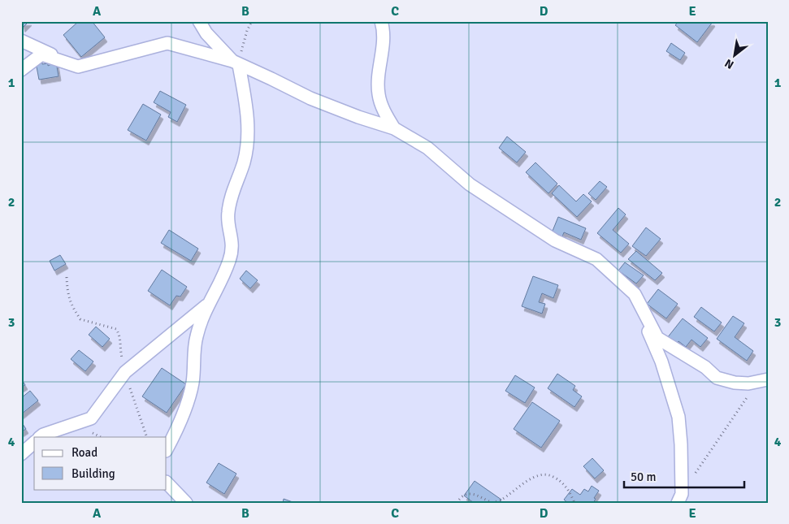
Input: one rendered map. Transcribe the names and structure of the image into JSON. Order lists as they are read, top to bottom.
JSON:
{
  "legend": ["Road", "Building"],
  "scale_bar": "50 m",
  "north": "bottom left",
  "grid": {
    "columns": [
      "A",
      "B",
      "C",
      "D",
      "E"
    ],
    "rows": [
      "1",
      "2",
      "3",
      "4"
    ]
  }
}
